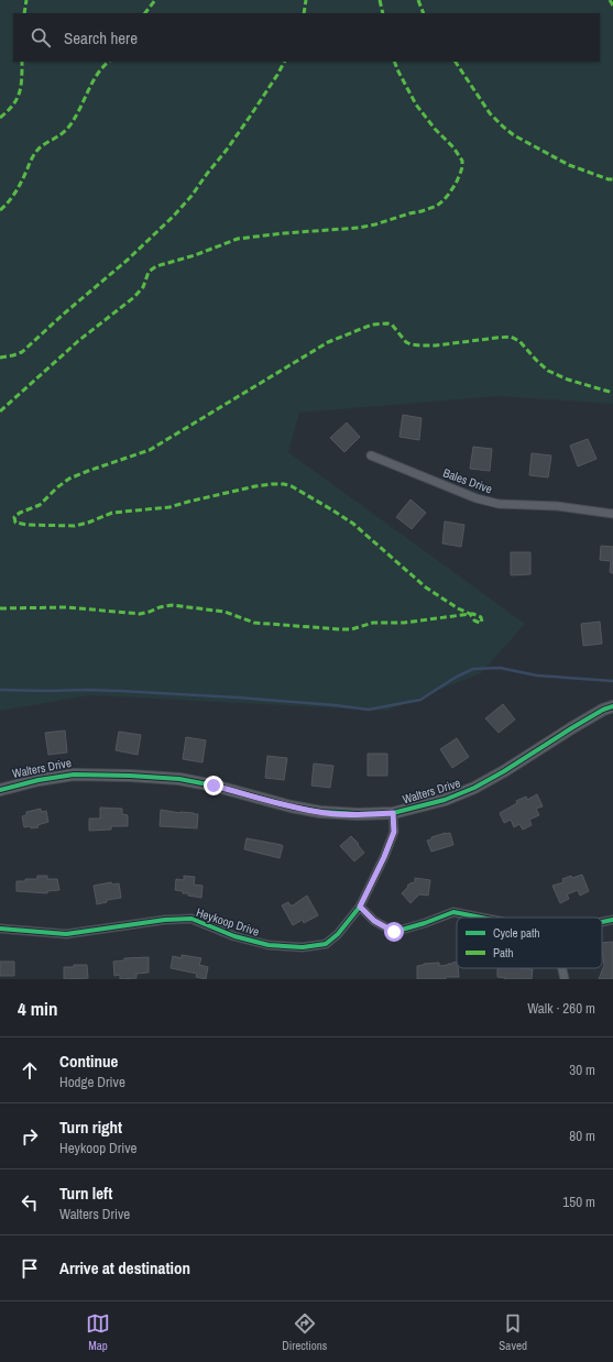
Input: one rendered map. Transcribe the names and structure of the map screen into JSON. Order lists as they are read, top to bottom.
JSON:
{
  "streets": {
    "street": ["Bales Drive", "Walters Drive", "Heykoop Drive"]
  },
  "crossings": [
    ["Walters Drive", "Heykoop Drive"]
  ],
  "legend": ["Cycle path", "Path"],
  "page": {
    "search": "Search here",
    "heading": ["4 min", "Walk · 260 m"],
    "list": [
      ["Continue", "Hodge Drive", "30 m"],
      ["Turn right", "Heykoop Drive", "80 m"],
      ["Turn left", "Walters Drive", "150 m"],
      "Arrive at destination"
    ],
    "nav": ["Map", "Directions", "Saved"]
  }
}
